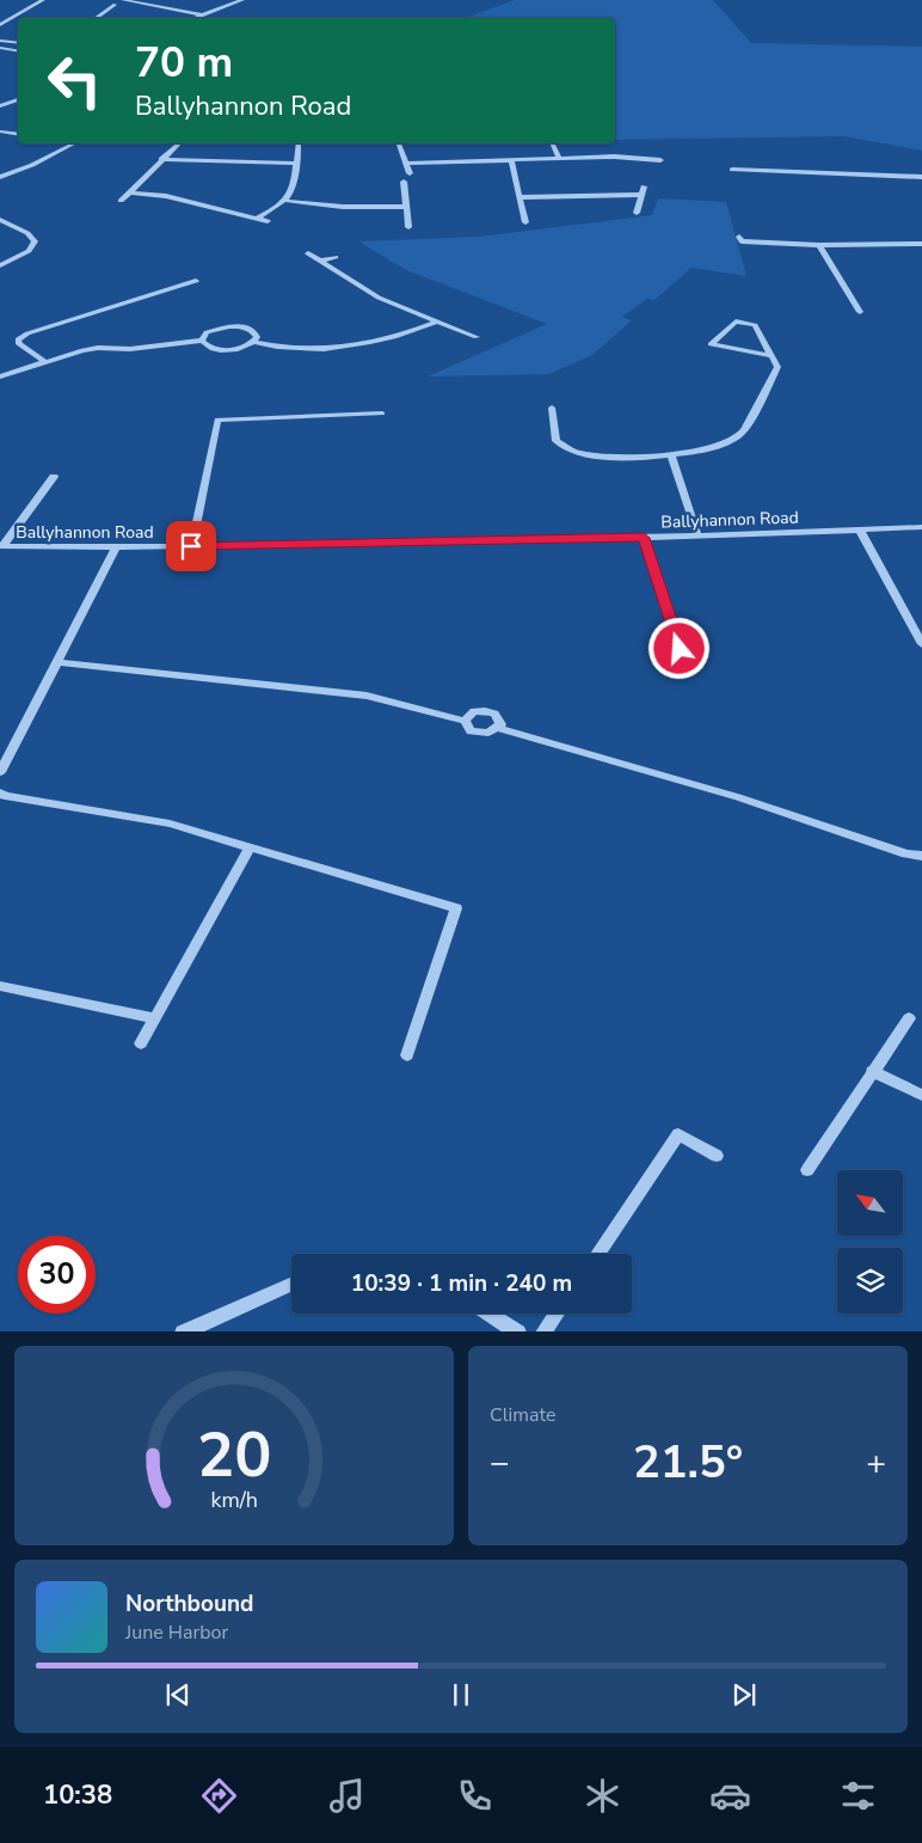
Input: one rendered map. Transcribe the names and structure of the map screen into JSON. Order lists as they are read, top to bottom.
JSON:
{
  "streets": {
    "street": ["Ballyhannon Road"]
  },
  "north": "top left",
  "page": {
    "turn": ["70 m", "Ballyhannon Road"],
    "limit": "30",
    "trip": "10:39 · 1 min · 240 m",
    "tile": "Climate",
    "heat": ["−", "21.5°", "+"],
    "song": ["Northbound", "June Harbor"],
    "tabs": "10:38",
    "gauge": ["20", "km/h"]
  }
}
